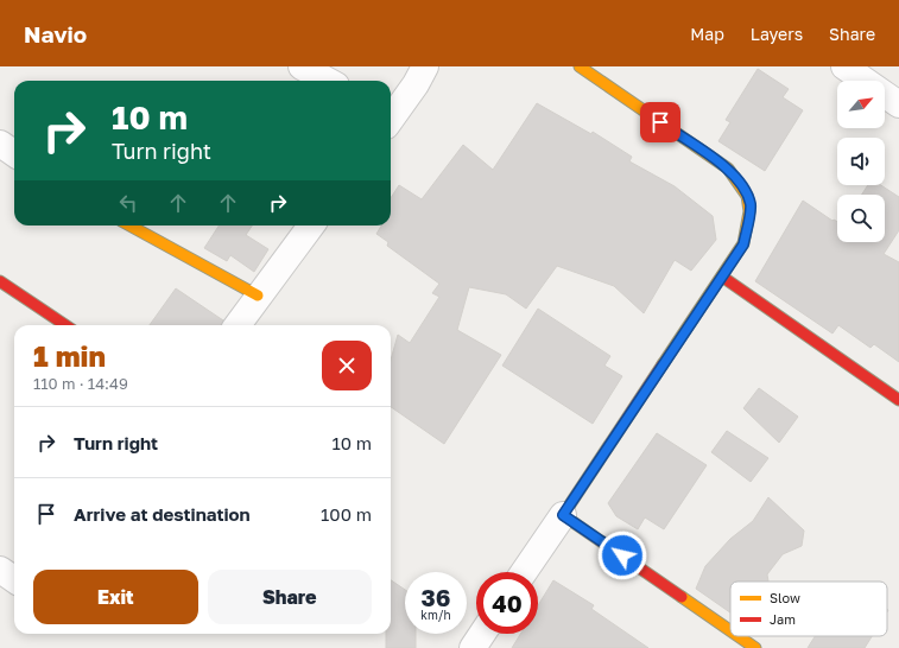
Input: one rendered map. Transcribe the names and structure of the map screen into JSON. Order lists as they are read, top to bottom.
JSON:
{
  "legend": ["Slow", "Jam"],
  "north": "top right",
  "page": {
    "header": "Navio",
    "nav": ["Map", "Layers", "Share"],
    "turn": ["10 m", "Turn right"],
    "heading": ["1 min", "110 m · 14:49"],
    "list": [
      {
        "name": "Turn right",
        "value": "10 m"
      },
      {
        "name": "Arrive at destination",
        "value": "100 m"
      }
    ],
    "buttons": ["Exit", "Share"],
    "speed": "36 km/h",
    "limit": "40"
  }
}
